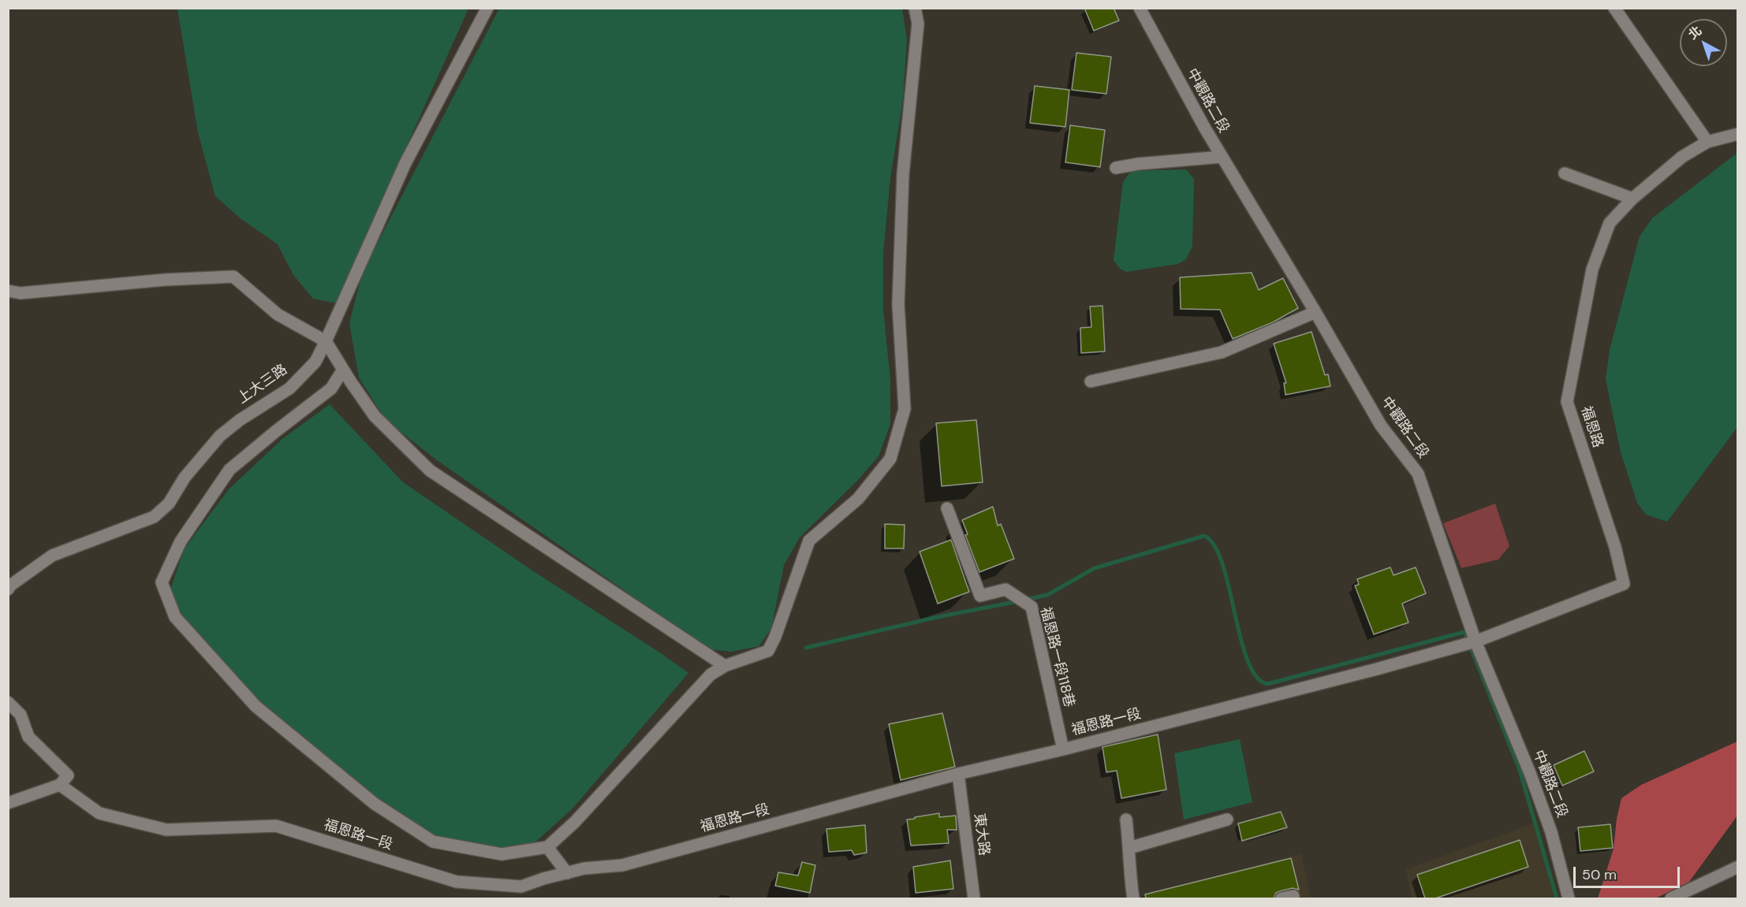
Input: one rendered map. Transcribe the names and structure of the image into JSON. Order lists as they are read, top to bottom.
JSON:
{
  "streets": {
    "street": [
      "中觀路二段",
      "上大三路",
      "福恩路",
      "福恩路一段118巷",
      "福恩路一段",
      "東大路"
    ]
  },
  "crossings": [
    ["中觀路二段", "福恩路"],
    ["中觀路二段", "福恩路一段"],
    ["福恩路", "福恩路一段"],
    ["福恩路一段118巷", "福恩路一段"],
    ["福恩路一段", "東大路"]
  ],
  "scale_bar": "50 m",
  "north": "top left"
}
